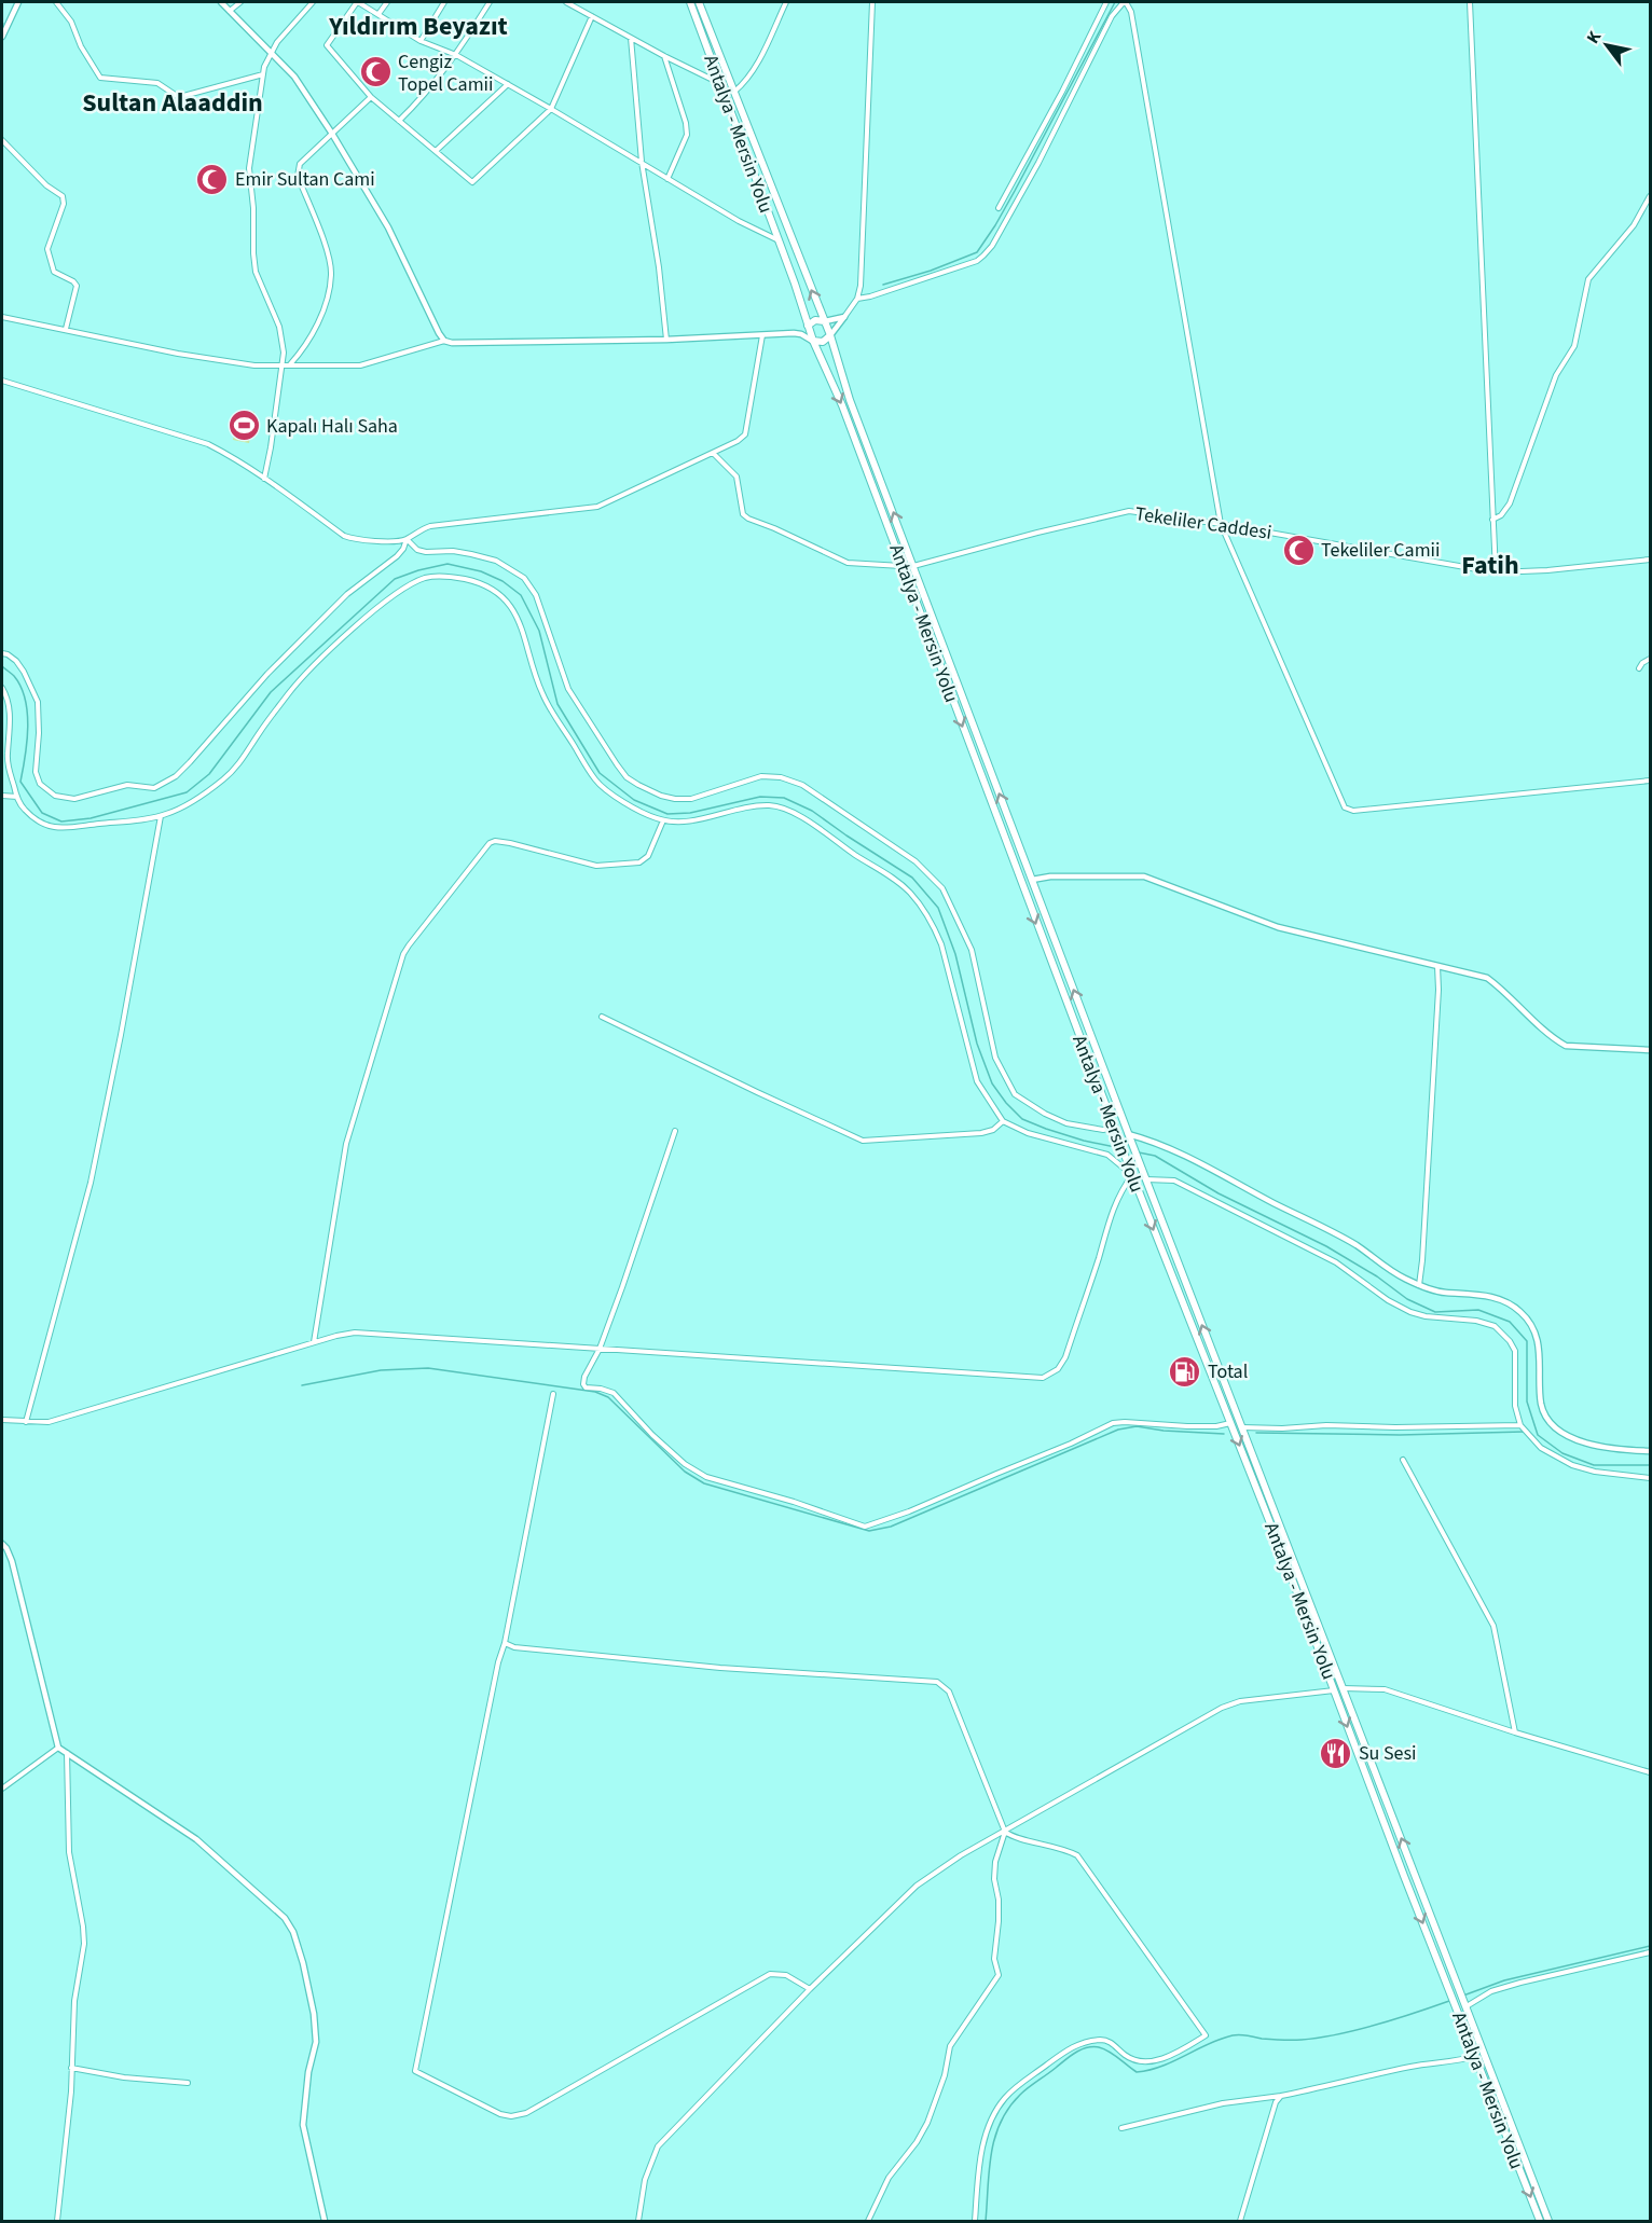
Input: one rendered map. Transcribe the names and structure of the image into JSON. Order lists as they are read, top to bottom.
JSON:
{
  "streets": {
    "highway": ["Antalya - Mersin Yolu"],
    "street": ["Tekeliler Caddesi"]
  },
  "crossings": [
    ["Antalya - Mersin Yolu", "Tekeliler Caddesi"]
  ],
  "districts": ["Yıldırım Beyazıt", "Sultan Alaaddin", "Fatih"],
  "places": {
    "mosque": ["Cengiz Topel Camii", "Emir Sultan Cami", "Tekeliler Camii"],
    "sports": ["Kapalı Halı Saha"],
    "fuel station": ["Total"],
    "restaurant": ["Su Sesi"]
  },
  "north": "top left"
}
